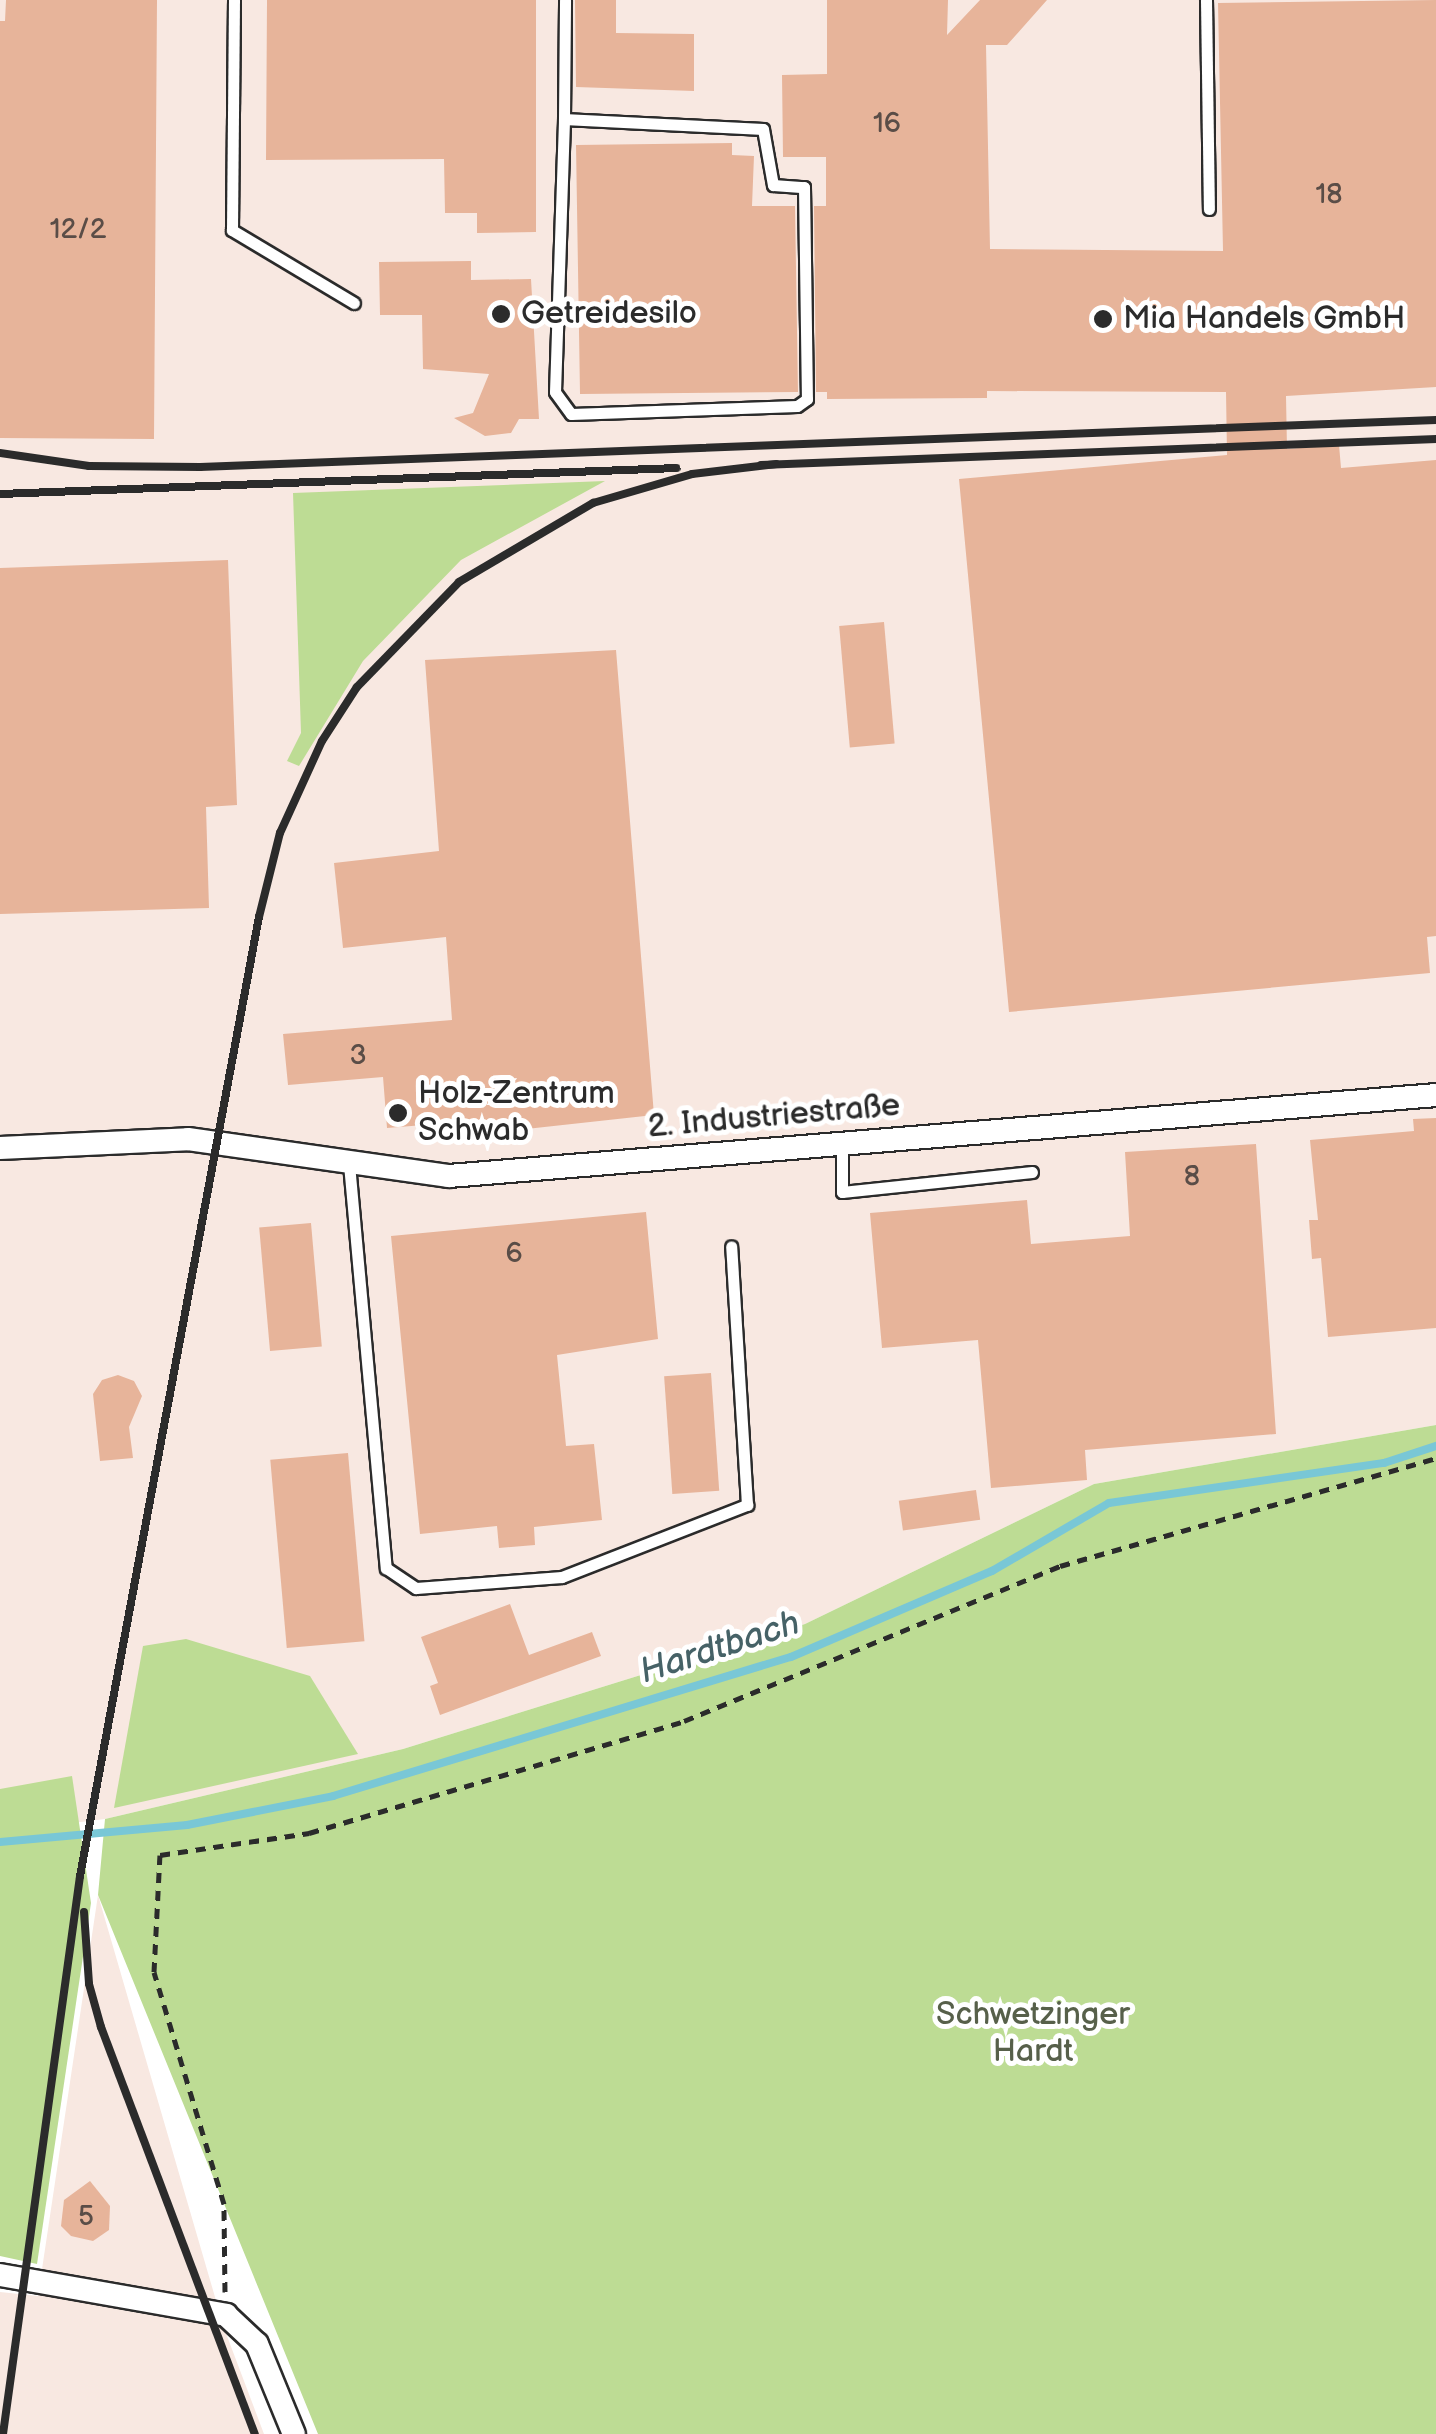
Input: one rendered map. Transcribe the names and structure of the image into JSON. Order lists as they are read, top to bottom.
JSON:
{
  "streets": {
    "street": ["2. Industriestraße"]
  },
  "water": ["Hardtbach"],
  "parks": ["Schwetzinger Hardt"],
  "places": ["Getreidesilo", "Mia Handels GmbH", "Holz-Zentrum Schwab"],
  "house_numbers": [
    "16",
    "18",
    "12/2",
    "3",
    "8",
    "6",
    "5"
  ]
}
